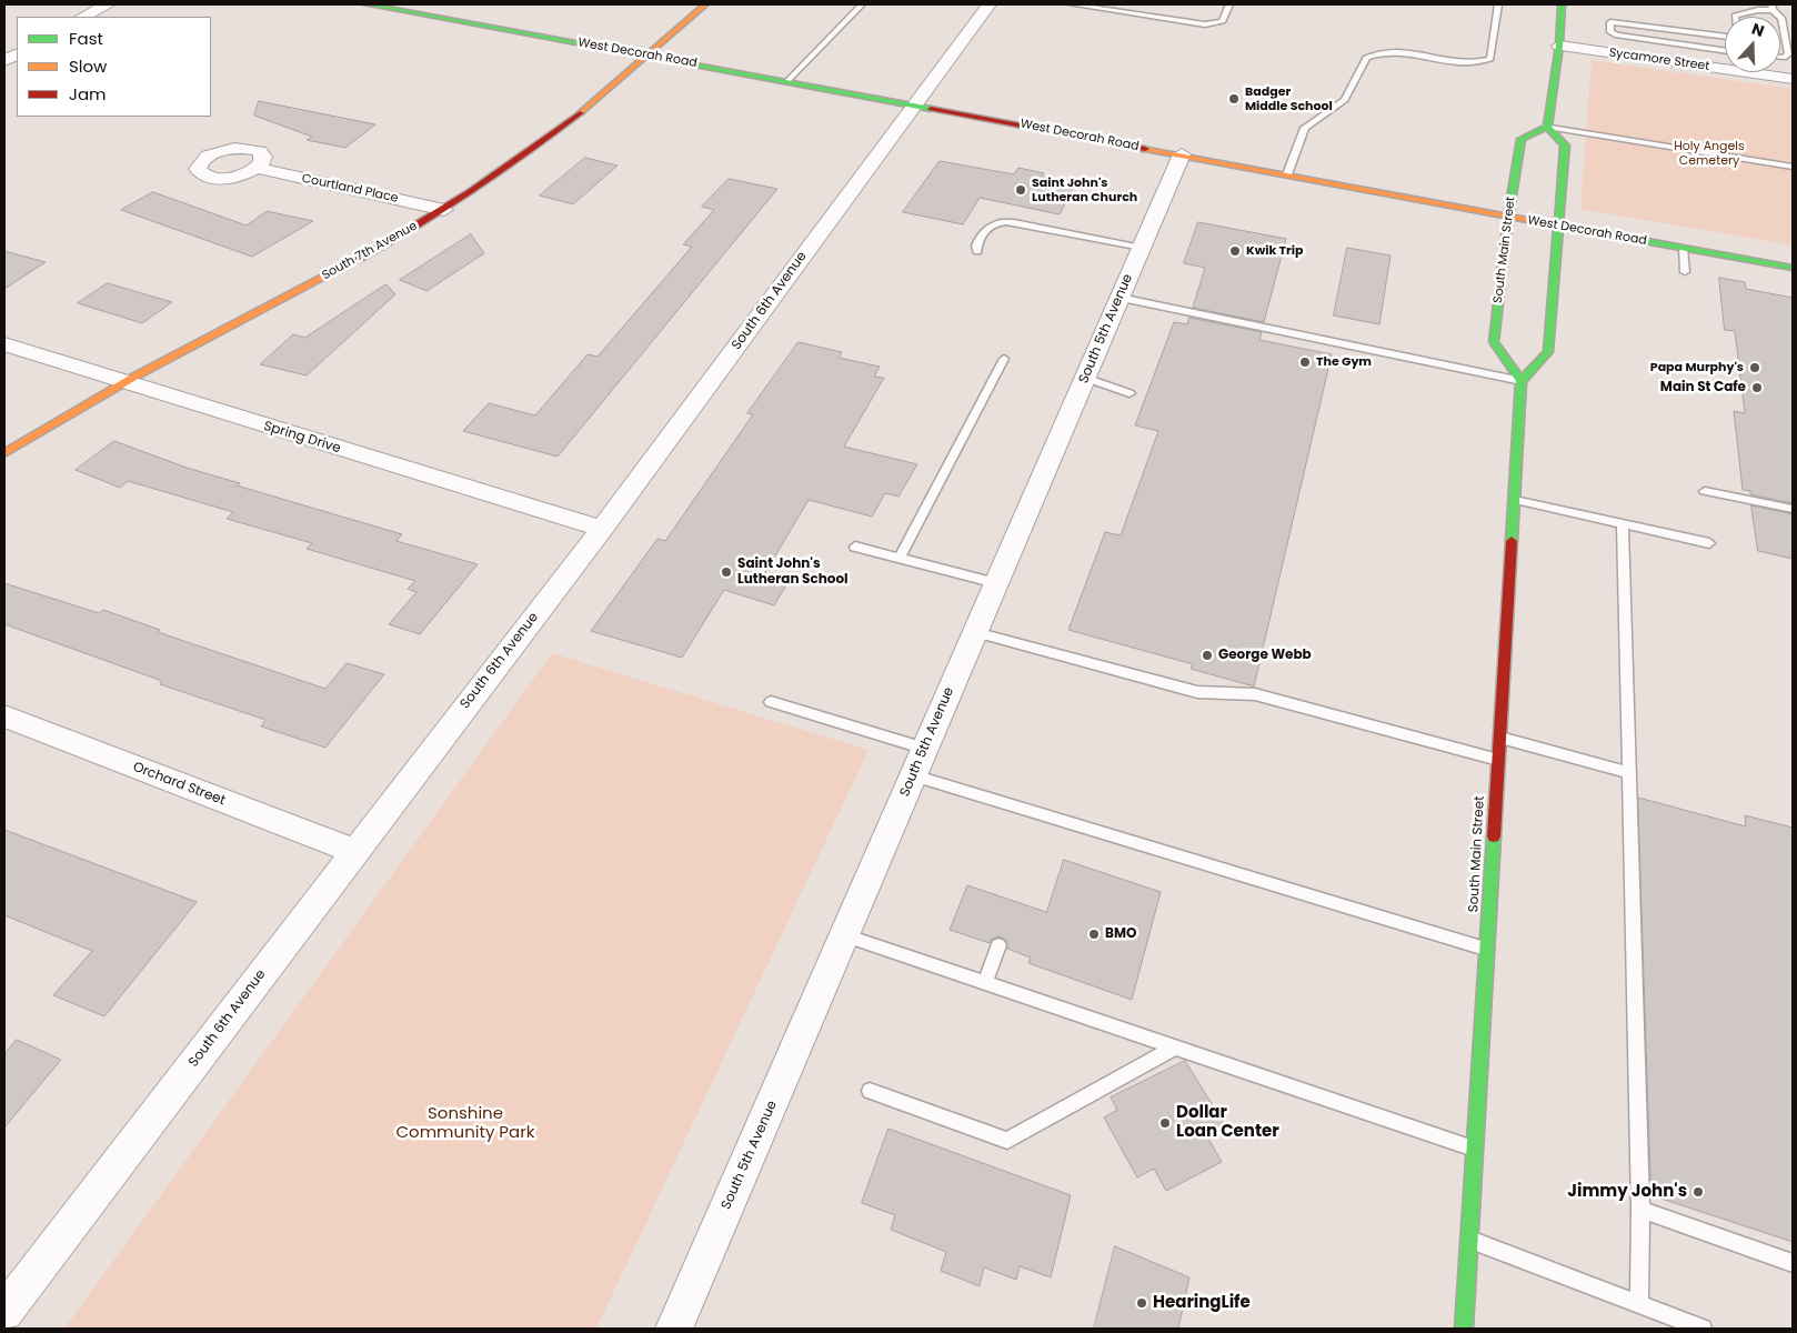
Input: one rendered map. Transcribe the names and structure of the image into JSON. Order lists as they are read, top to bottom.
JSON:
{
  "streets": {
    "street": [
      "West Decorah Road",
      "Sycamore Street",
      "Courtland Place",
      "South Main Street",
      "South 7th Avenue",
      "South 6th Avenue",
      "South 5th Avenue",
      "Spring Drive",
      "Orchard Street"
    ]
  },
  "crossings": [
    ["West Decorah Road", "South Main Street"],
    ["West Decorah Road", "South 7th Avenue"],
    ["West Decorah Road", "South 6th Avenue"],
    ["West Decorah Road", "South 5th Avenue"],
    ["Courtland Place", "South 7th Avenue"],
    ["South 7th Avenue", "Spring Drive"],
    ["South 6th Avenue", "Spring Drive"],
    ["South 6th Avenue", "Orchard Street"]
  ],
  "parks": ["Holy Angels Cemetery", "Sonshine Community Park"],
  "places": [
    "Badger Middle School",
    "Saint John's Lutheran Church",
    "Kwik Trip",
    "The Gym",
    "Papa Murphy's",
    "Main St Cafe",
    "Saint John's Lutheran School",
    "George Webb",
    "BMO",
    "Dollar Loan Center",
    "Jimmy John's",
    "HearingLife"
  ],
  "legend": ["Fast", "Slow", "Jam"],
  "north": "top"
}
